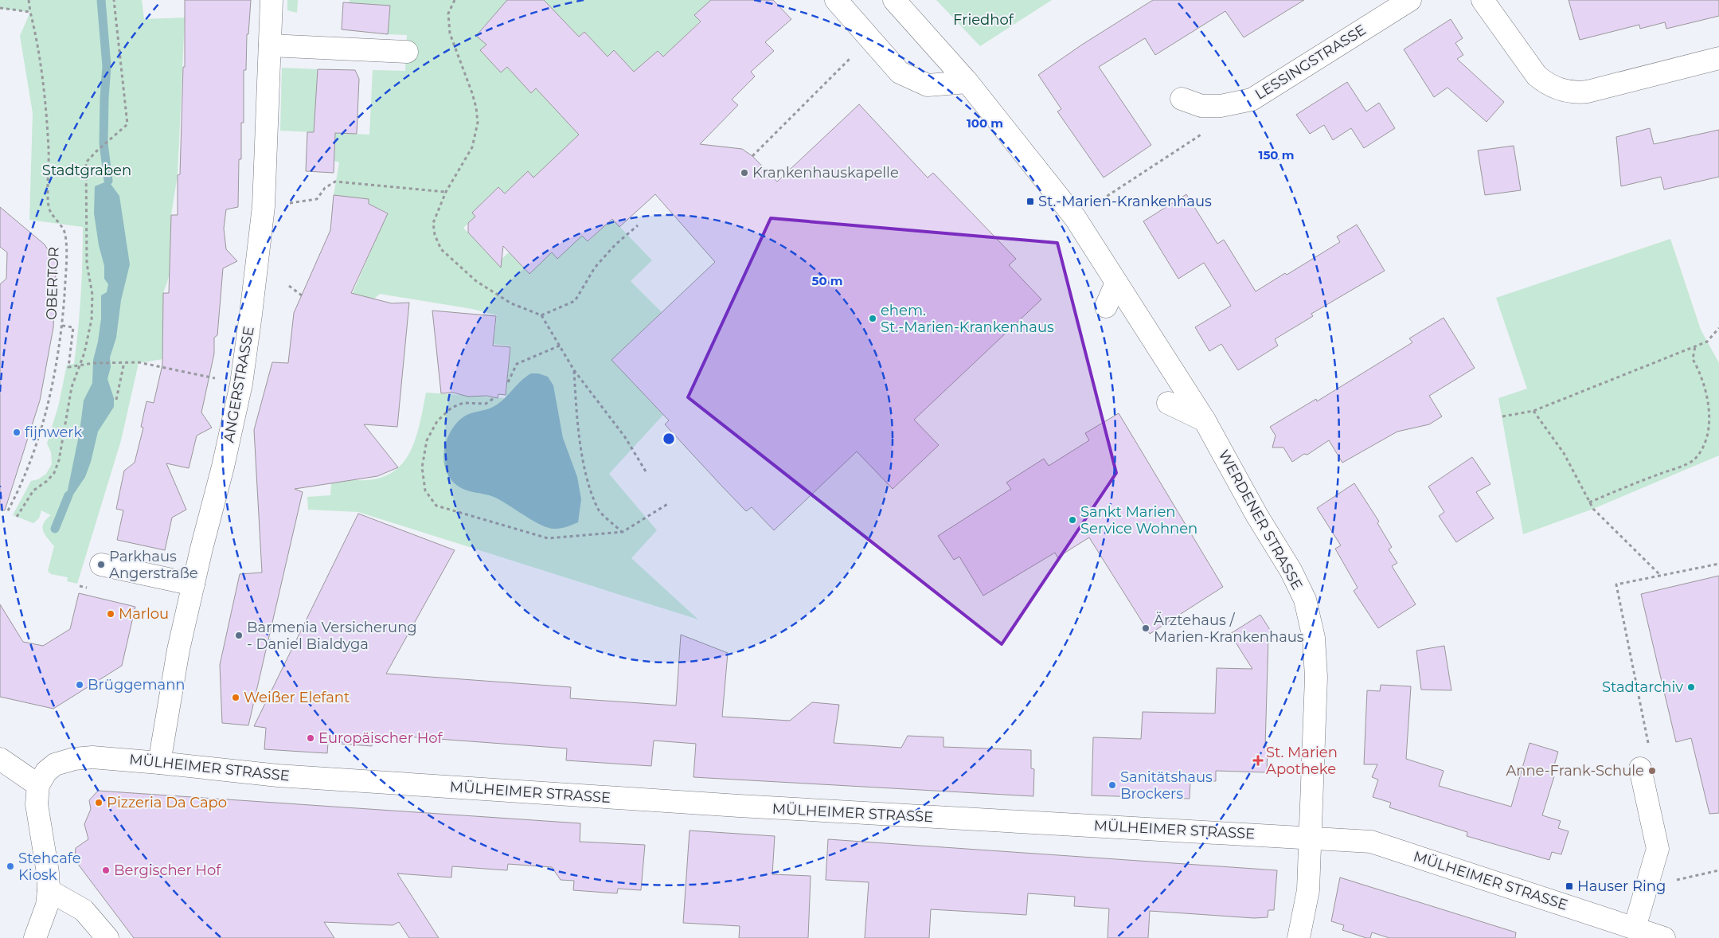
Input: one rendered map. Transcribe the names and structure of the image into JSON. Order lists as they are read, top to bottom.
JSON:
{
  "streets": {
    "street": [
      "LESSINGSTRASSE",
      "ANGERSTRASSE",
      "WERDENER STRASSE",
      "MÜLHEIMER STRASSE"
    ],
    "path": ["OBERTOR"]
  },
  "crossings": [
    ["ANGERSTRASSE", "MÜLHEIMER STRASSE"],
    ["WERDENER STRASSE", "MÜLHEIMER STRASSE"]
  ],
  "parks": ["Friedhof", "Stadtgraben"],
  "places": {
    "other": [
      "Krankenhauskapelle",
      "ehem. St.-Marien-Krankenhaus",
      "fijnwerk",
      "Sankt Marien Service Wohnen",
      "Parkhaus Angerstraße",
      "Marlou",
      "Ärztehaus / Marien-Krankenhaus",
      "Barmenia Versicherung - Daniel Bialdyga",
      "Brüggemann",
      "Stadtarchiv",
      "Weißer Elefant",
      "Europäischer Hof",
      "Anne-Frank-Schule",
      "Sanitätshaus Brockers",
      "Pizzeria Da Capo",
      "Stehcafe Kiosk",
      "Bergischer Hof"
    ],
    "transit": ["St.-Marien-Krankenhaus", "Hauser Ring"],
    "health": ["St. Marien Apotheke"]
  },
  "rings": ["100 m", "150 m", "50 m"]
}
